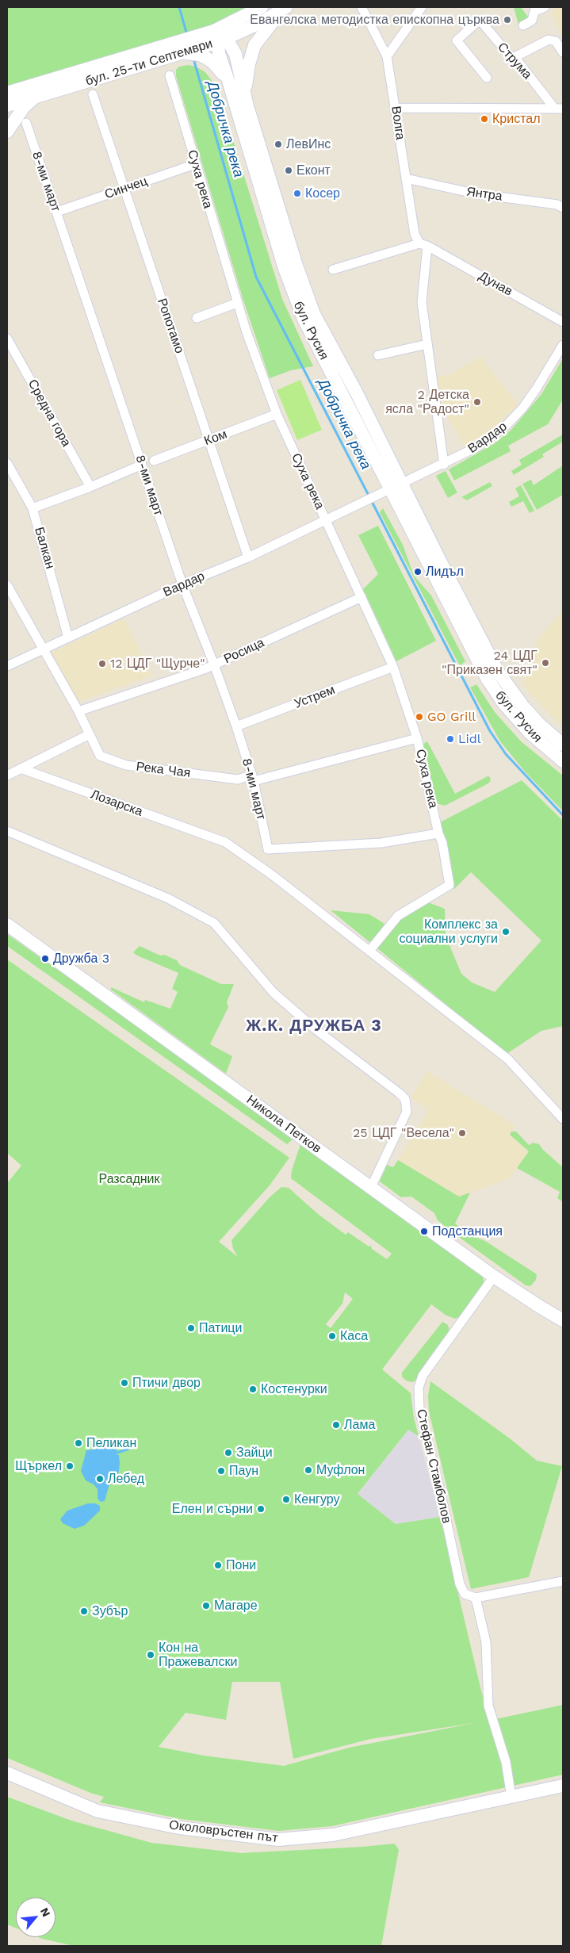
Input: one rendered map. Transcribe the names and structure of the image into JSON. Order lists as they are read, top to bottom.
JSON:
{
  "streets": {
    "main road": [
      "бул. 25-ти Септември",
      "бул. Русия",
      "Никола Петков",
      "Околовръстен път"
    ],
    "street": [
      "Струма",
      "Волга",
      "Суха река",
      "8-ми март",
      "Синчец",
      "Янтра",
      "Дунав",
      "Ропотамо",
      "Средна гора",
      "Ком",
      "Вардар",
      "Балкан",
      "Росица",
      "Устрем",
      "Река Чая",
      "Лозарска",
      "Стефан Стамболов"
    ]
  },
  "crossings": [
    ["Струма", "Волга"],
    ["бул. 25-ти Септември", "бул. Русия"],
    ["Волга", "Янтра"],
    ["Волга", "Дунав"],
    ["Волга", "Вардар"],
    ["Суха река", "8-ми март"],
    ["Суха река", "Синчец"],
    ["Суха река", "Ком"],
    ["Суха река", "Вардар"],
    ["Суха река", "Росица"],
    ["Суха река", "Устрем"],
    ["Суха река", "Река Чая"],
    ["Суха река", "Лозарска"],
    ["8-ми март", "Синчец"],
    ["8-ми март", "Вардар"],
    ["8-ми март", "Росица"],
    ["8-ми март", "Устрем"],
    ["8-ми март", "Река Чая"],
    ["Синчец", "Ропотамо"],
    ["Ропотамо", "Ком"],
    ["Ропотамо", "Вардар"],
    ["бул. Русия", "Вардар"],
    ["Вардар", "Балкан"],
    ["Никола Петков", "Стефан Стамболов"]
  ],
  "districts": ["Ж.К. ДРУЖБА 3"],
  "water": ["Добричка река"],
  "parks": ["Разсадник"],
  "places": [
    "Евангелска методистка епископна църква",
    "Кристал",
    "ЛевИнс",
    "Еконт",
    "Косер",
    "2 Детска ясла \"Радост\"",
    "Лидъл",
    "24 ЦДГ \"Приказен свят\"",
    "12 ЦДГ \"Щурче\"",
    "GO Grill",
    "Lidl",
    "Комплекс за социални услуги",
    "Дружба 3",
    "25 ЦДГ \"Весела\"",
    "Подстанция",
    "Патици",
    "Каса",
    "Птичи двор",
    "Костенурки",
    "Лама",
    "Пеликан",
    "Зайци",
    "Щъркел",
    "Муфлон",
    "Паун",
    "Лебед",
    "Кенгуру",
    "Елен и сърни",
    "Пони",
    "Магаре",
    "Зубър",
    "Кон на Пражевалски"
  ],
  "north": "top right"
}
